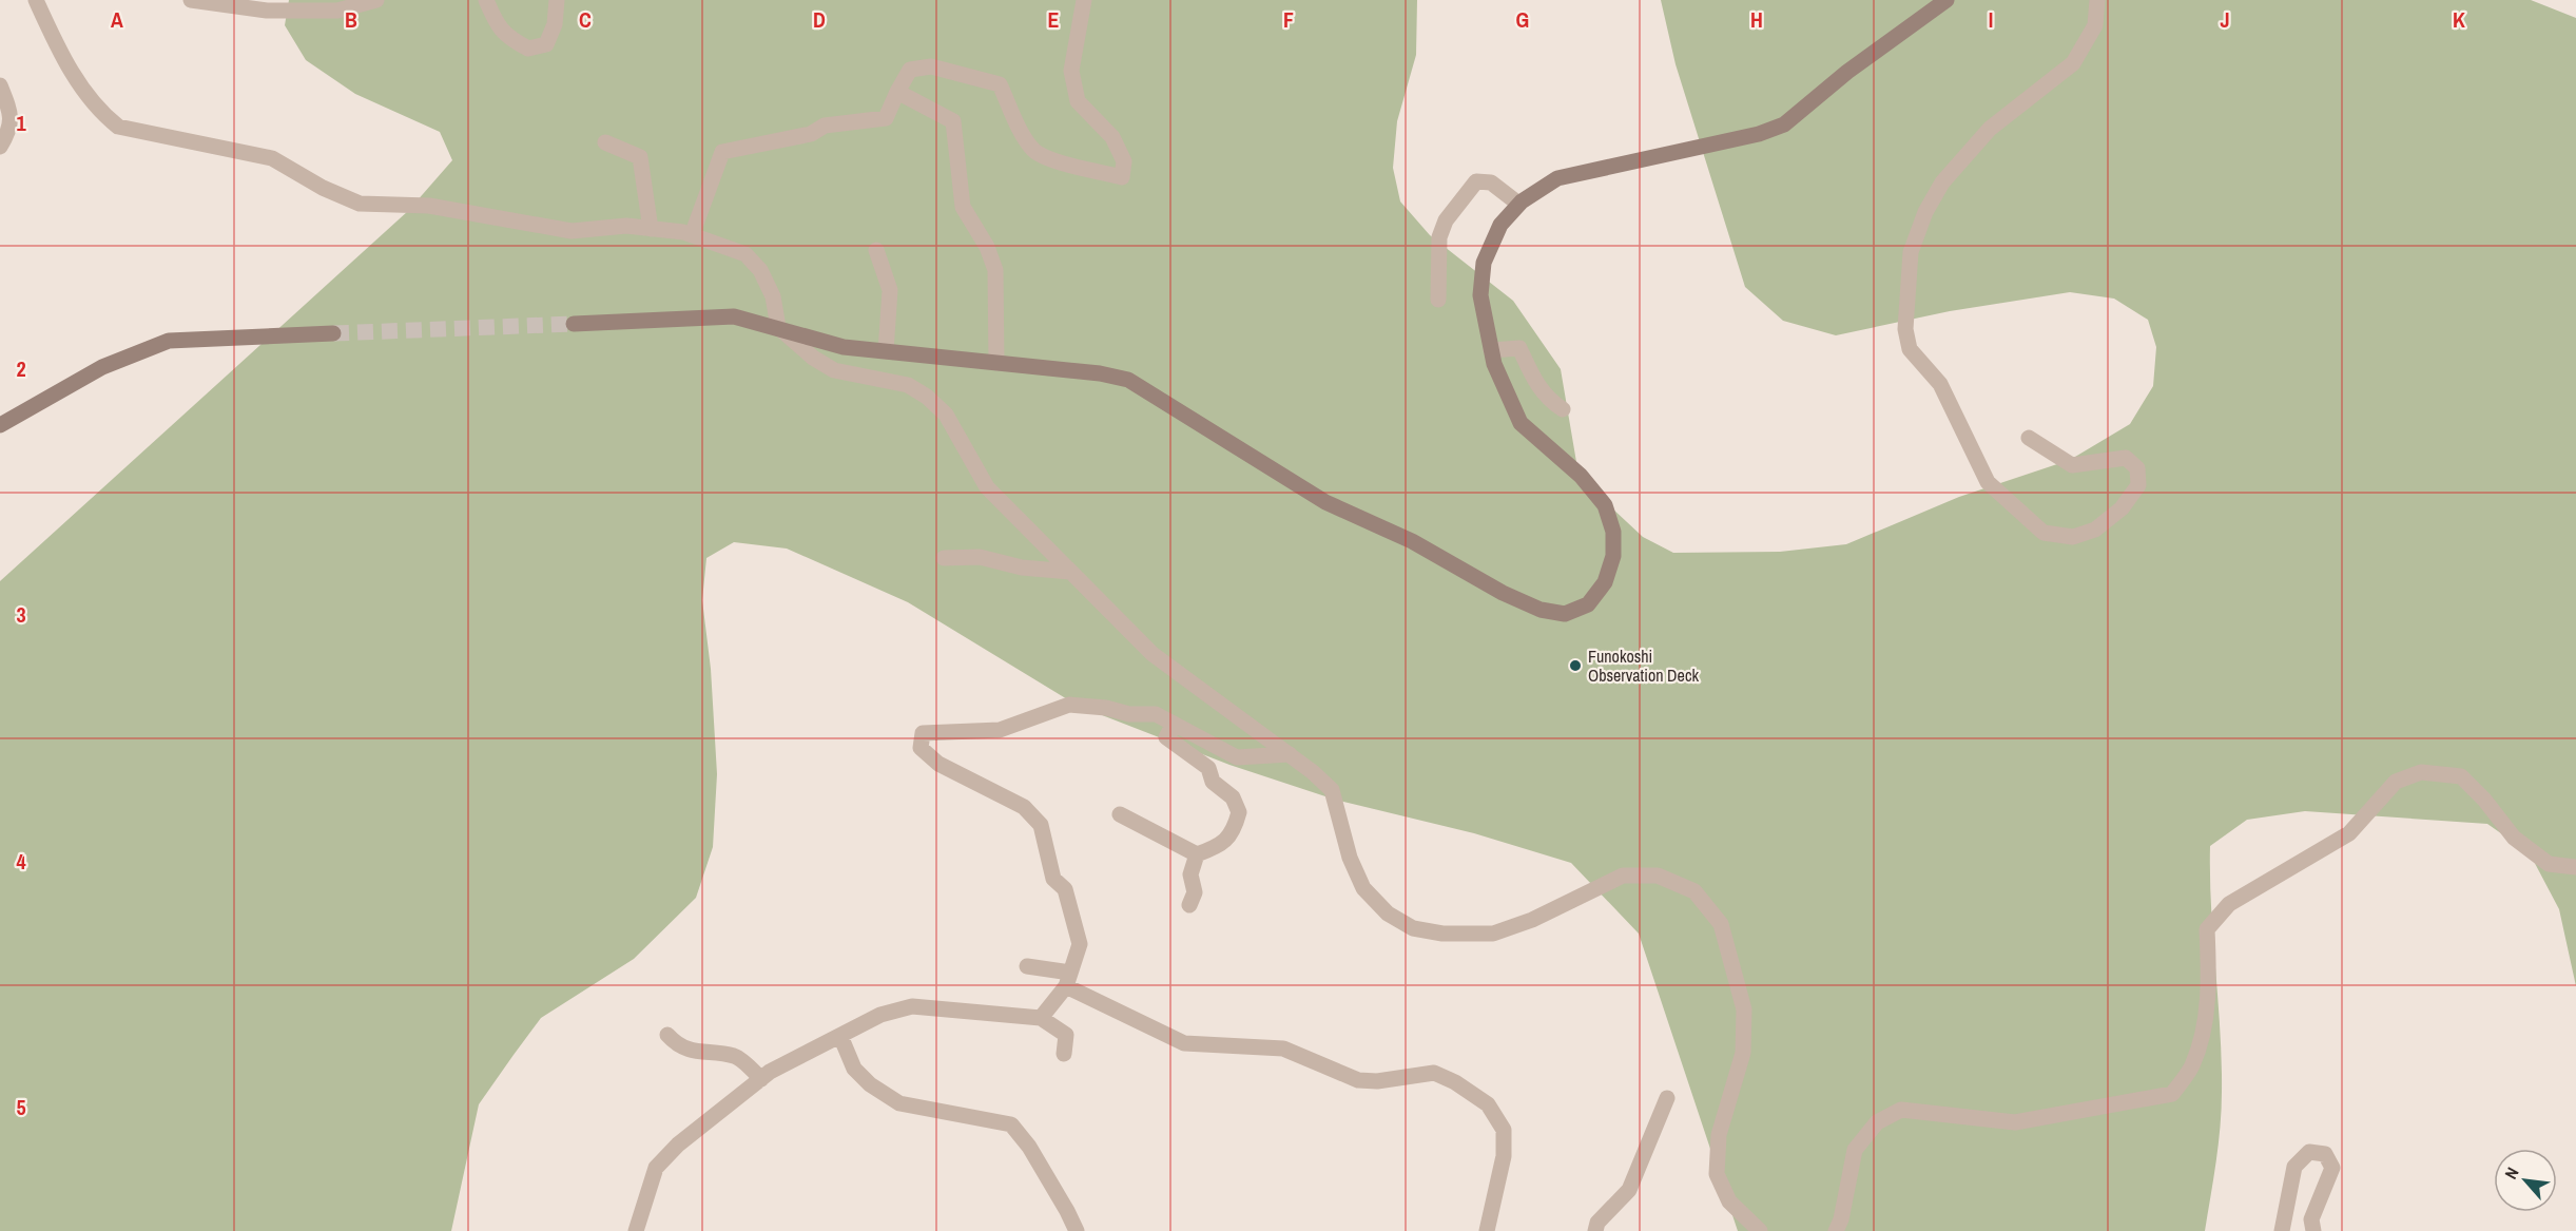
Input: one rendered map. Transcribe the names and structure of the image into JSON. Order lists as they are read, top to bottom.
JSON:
{
  "places": ["Funokoshi Observation Deck"],
  "north": "top left",
  "grid": {
    "columns": [
      "A",
      "B",
      "C",
      "D",
      "E",
      "F",
      "G",
      "H",
      "I",
      "J",
      "K"
    ],
    "rows": [
      "1",
      "2",
      "3",
      "4",
      "5"
    ]
  }
}
